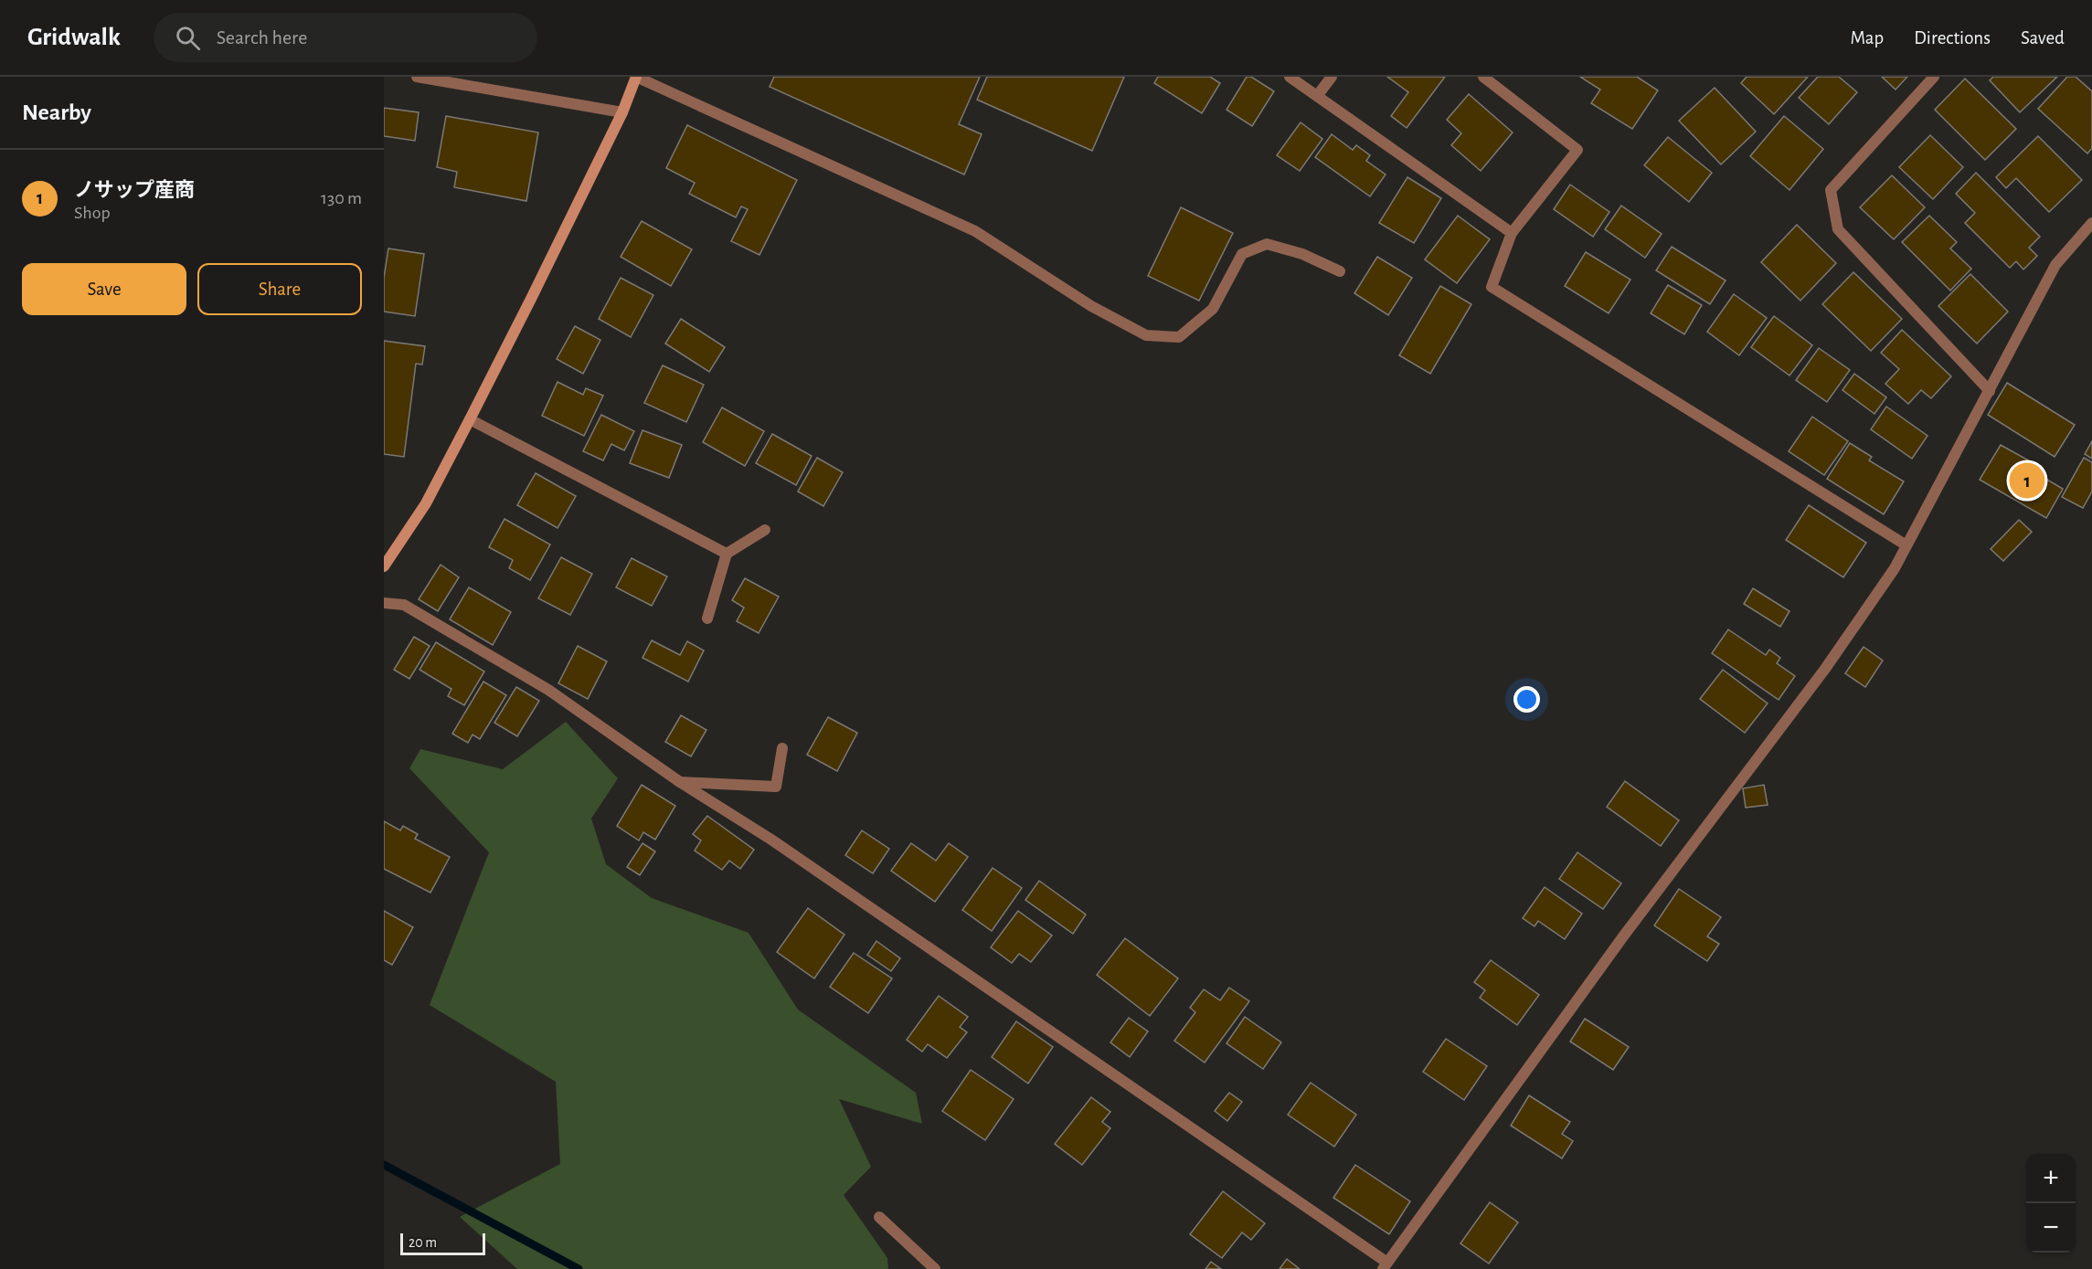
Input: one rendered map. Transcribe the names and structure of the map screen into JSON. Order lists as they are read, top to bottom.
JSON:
{
  "scale_bar": "20 m",
  "page": {
    "header": "Gridwalk",
    "search": "Search here",
    "nav": ["Map", "Directions", "Saved"],
    "heading": "Nearby",
    "list": [
      {
        "mark": "1",
        "name": "ノサップ産商",
        "note": "Shop",
        "value": "130 m"
      }
    ],
    "buttons": ["Save", "Share"],
    "pins": "1",
    "map_buttons": ["+", "−"],
    "scale": "20 m"
  }
}
